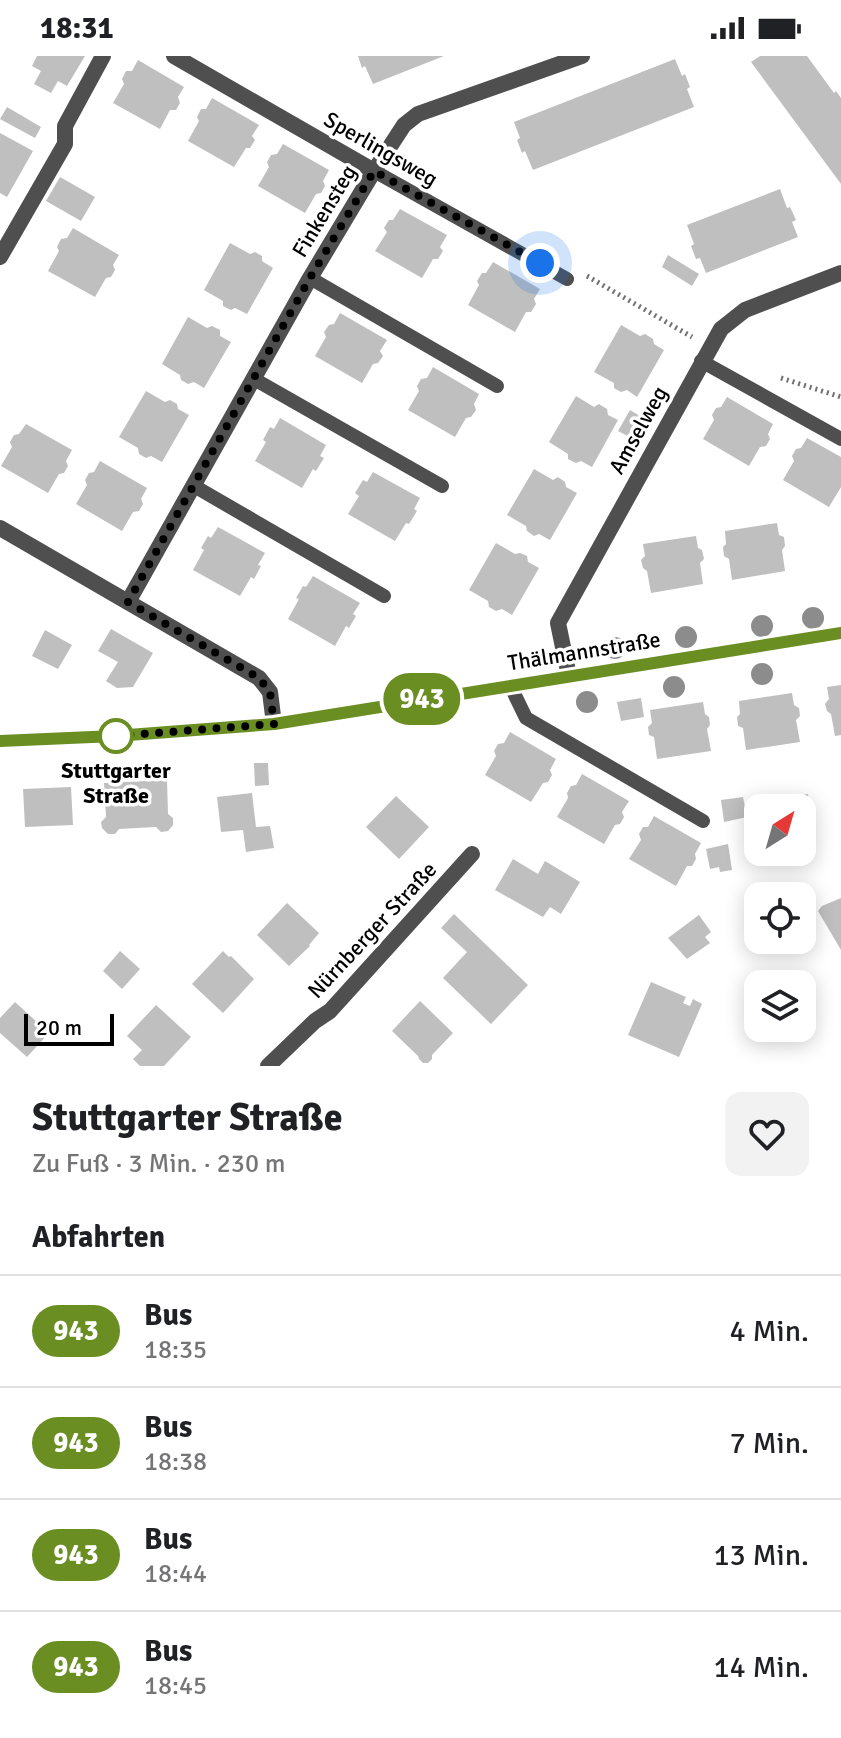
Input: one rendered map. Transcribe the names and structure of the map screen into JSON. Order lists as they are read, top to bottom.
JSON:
{
  "streets": {
    "street": [
      "Sperlingsweg",
      "Finkensteg",
      "Amselweg",
      "Thälmannstraße",
      "Nürnberger Straße"
    ]
  },
  "crossings": [
    ["Sperlingsweg", "Finkensteg"],
    ["Amselweg", "Thälmannstraße"]
  ],
  "places": ["Stuttgarter Straße"],
  "lines": ["bus line 943"],
  "scale_bar": "20 m",
  "north": "top right",
  "page": {
    "status": "18:31",
    "on_map": "943",
    "scale": "20 m",
    "heading": [
      ["Stuttgarter Straße", "Zu Fuß · 3 Min. · 230 m"],
      "Abfahrten"
    ],
    "list": [
      {
        "mark": "943",
        "name": "Bus",
        "note": "18:35",
        "value": "4 Min."
      },
      {
        "mark": "943",
        "name": "Bus",
        "note": "18:38",
        "value": "7 Min."
      },
      {
        "mark": "943",
        "name": "Bus",
        "note": "18:44",
        "value": "13 Min."
      },
      {
        "mark": "943",
        "name": "Bus",
        "note": "18:45",
        "value": "14 Min."
      }
    ]
  }
}
